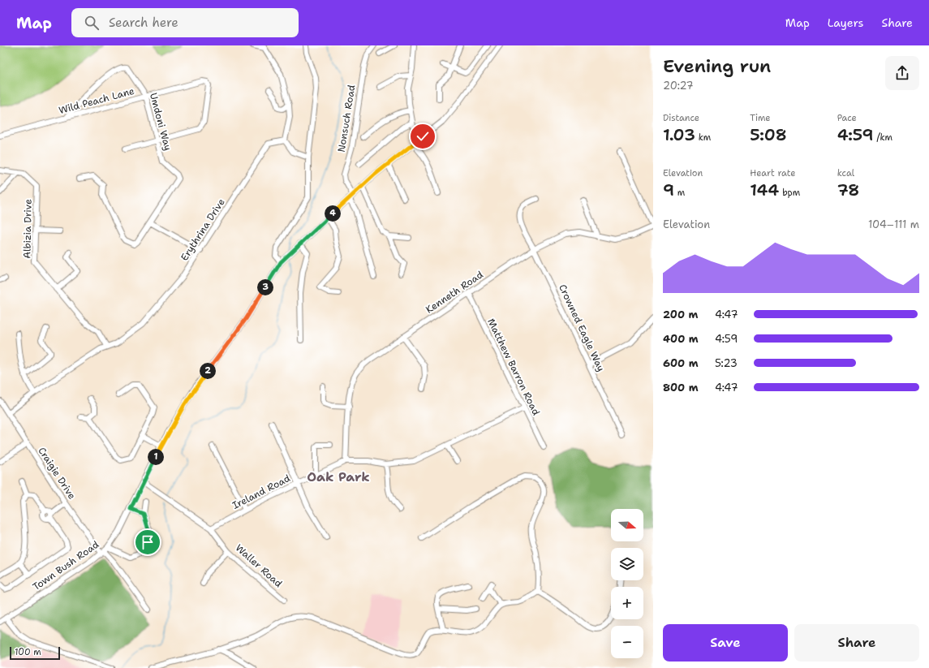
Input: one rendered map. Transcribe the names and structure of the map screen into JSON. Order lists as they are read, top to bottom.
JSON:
{
  "streets": {
    "street": [
      "Wild Peach Lane",
      "Nonsuch Road",
      "Umdoni Way",
      "Albizia Drive",
      "Erythrina Drive",
      "Kenneth Road",
      "Crowned Eagle Way",
      "Matthew Barron Road",
      "Craigie Drive",
      "Ireland Road",
      "Town Bush Road",
      "Waller Road"
    ]
  },
  "crossings": [
    ["Wild Peach Lane", "Umdoni Way"],
    ["Nonsuch Road", "Town Bush Road"],
    ["Albizia Drive", "Erythrina Drive"],
    ["Erythrina Drive", "Craigie Drive"],
    ["Kenneth Road", "Crowned Eagle Way"],
    ["Kenneth Road", "Matthew Barron Road"],
    ["Kenneth Road", "Ireland Road"],
    ["Matthew Barron Road", "Ireland Road"],
    ["Craigie Drive", "Town Bush Road"],
    ["Ireland Road", "Waller Road"]
  ],
  "districts": ["Oak Park"],
  "scale_bar": "100 m",
  "north": "right",
  "page": {
    "header": "Map",
    "search": "Search here",
    "nav": ["Map", "Layers", "Share"],
    "heading": ["Evening run", "20:27"],
    "stats": [
      ["Distance", "1.03 km"],
      ["Time", "5:08"],
      ["Pace", "4:59 /km"],
      ["Elevation", "9 m"],
      ["Heart rate", "144 bpm"],
      ["kcal", "78"]
    ],
    "pins": [
      "4",
      "3",
      "2",
      "1"
    ],
    "chart": ["Elevation", "104–111 m"],
    "list": [
      {
        "name": "200 m",
        "note": "4:47"
      },
      {
        "name": "400 m",
        "note": "4:59"
      },
      {
        "name": "600 m",
        "note": "5:23"
      },
      {
        "name": "800 m",
        "note": "4:47"
      }
    ],
    "map_buttons": ["+", "−"],
    "buttons": ["Save", "Share"],
    "scale": "100 m"
  }
}
